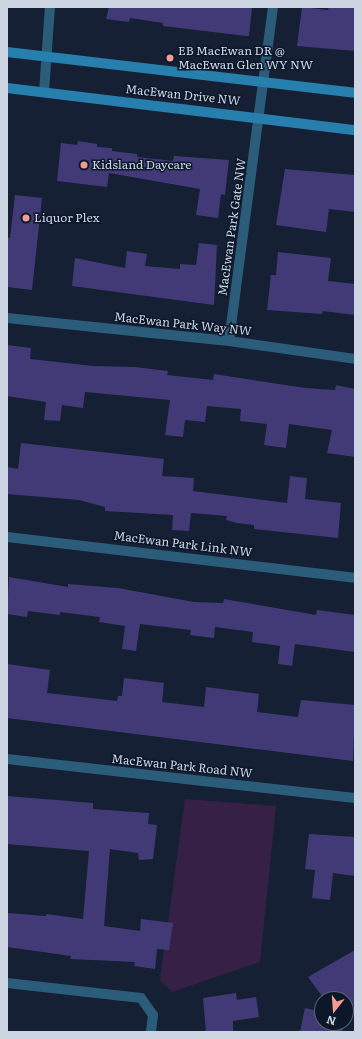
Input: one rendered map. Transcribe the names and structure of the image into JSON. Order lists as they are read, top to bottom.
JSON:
{
  "streets": {
    "street": [
      "MacEwan Drive NW",
      "MacEwan Park Gate NW",
      "MacEwan Park Way NW",
      "MacEwan Park Link NW",
      "MacEwan Park Road NW"
    ]
  },
  "crossings": [
    ["MacEwan Drive NW", "MacEwan Park Gate NW"],
    ["MacEwan Park Gate NW", "MacEwan Park Way NW"]
  ],
  "places": ["EB MacEwan DR @ MacEwan Glen WY NW", "Kidsland Daycare", "Liquor Plex"],
  "north": "bottom"
}
